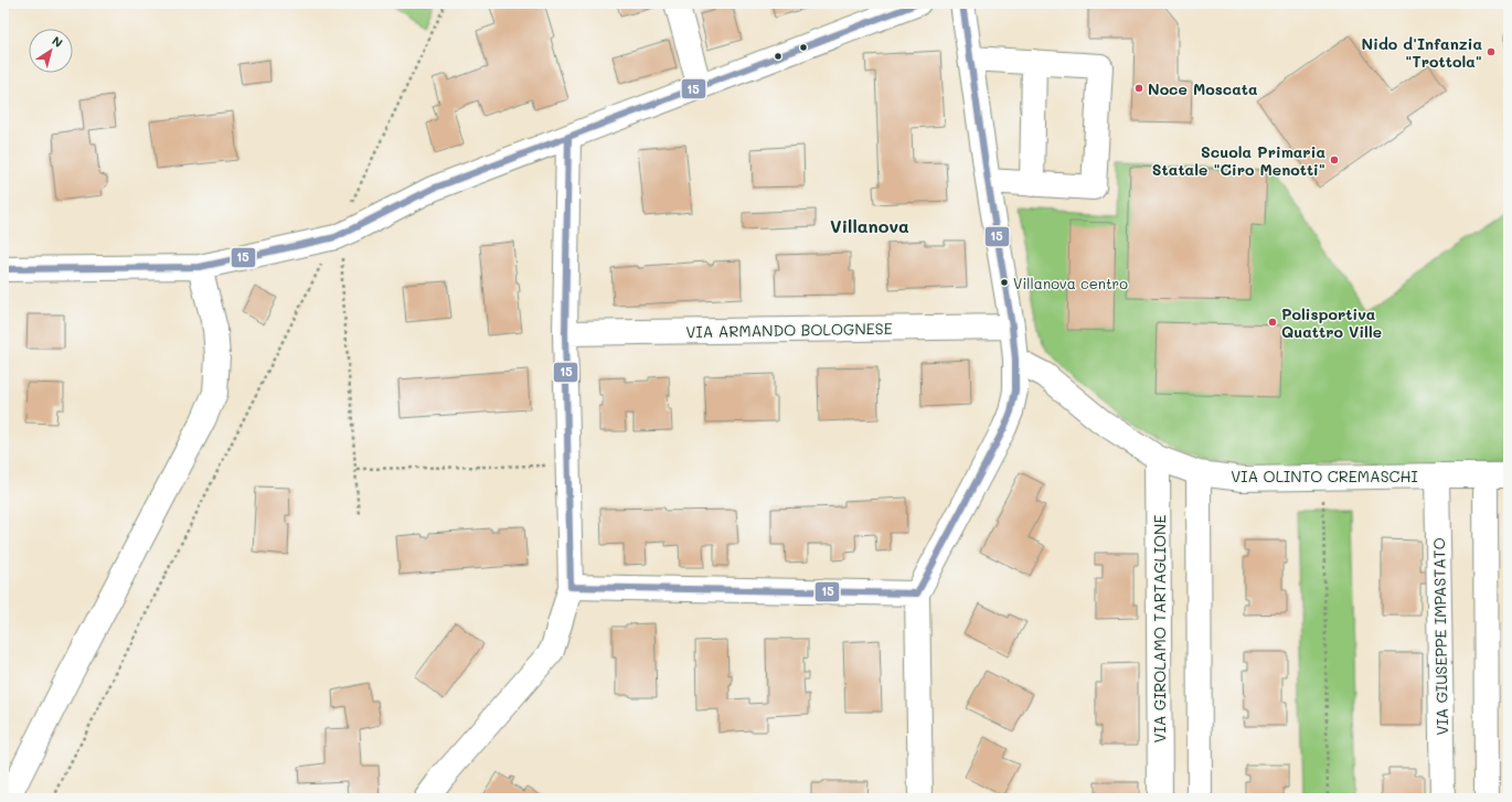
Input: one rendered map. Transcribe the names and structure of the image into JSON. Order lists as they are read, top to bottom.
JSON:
{
  "streets": {
    "street": [
      "VIA ARMANDO BOLOGNESE",
      "VIA OLINTO CREMASCHI",
      "VIA GIROLAMO TARTAGLIONE",
      "VIA GIUSEPPE IMPASTATO"
    ]
  },
  "crossings": [
    ["VIA OLINTO CREMASCHI", "VIA GIROLAMO TARTAGLIONE"],
    ["VIA OLINTO CREMASCHI", "VIA GIUSEPPE IMPASTATO"]
  ],
  "districts": ["Villanova"],
  "places": [
    "Nido d'Infanzia \"Trottola\"",
    "Noce Moscata",
    "Scuola Primaria Statale \"Ciro Menotti\"",
    "Villanova centro",
    "Polisportiva Quattro Ville"
  ],
  "lines": ["transit line 15"],
  "north": "top right"
}
